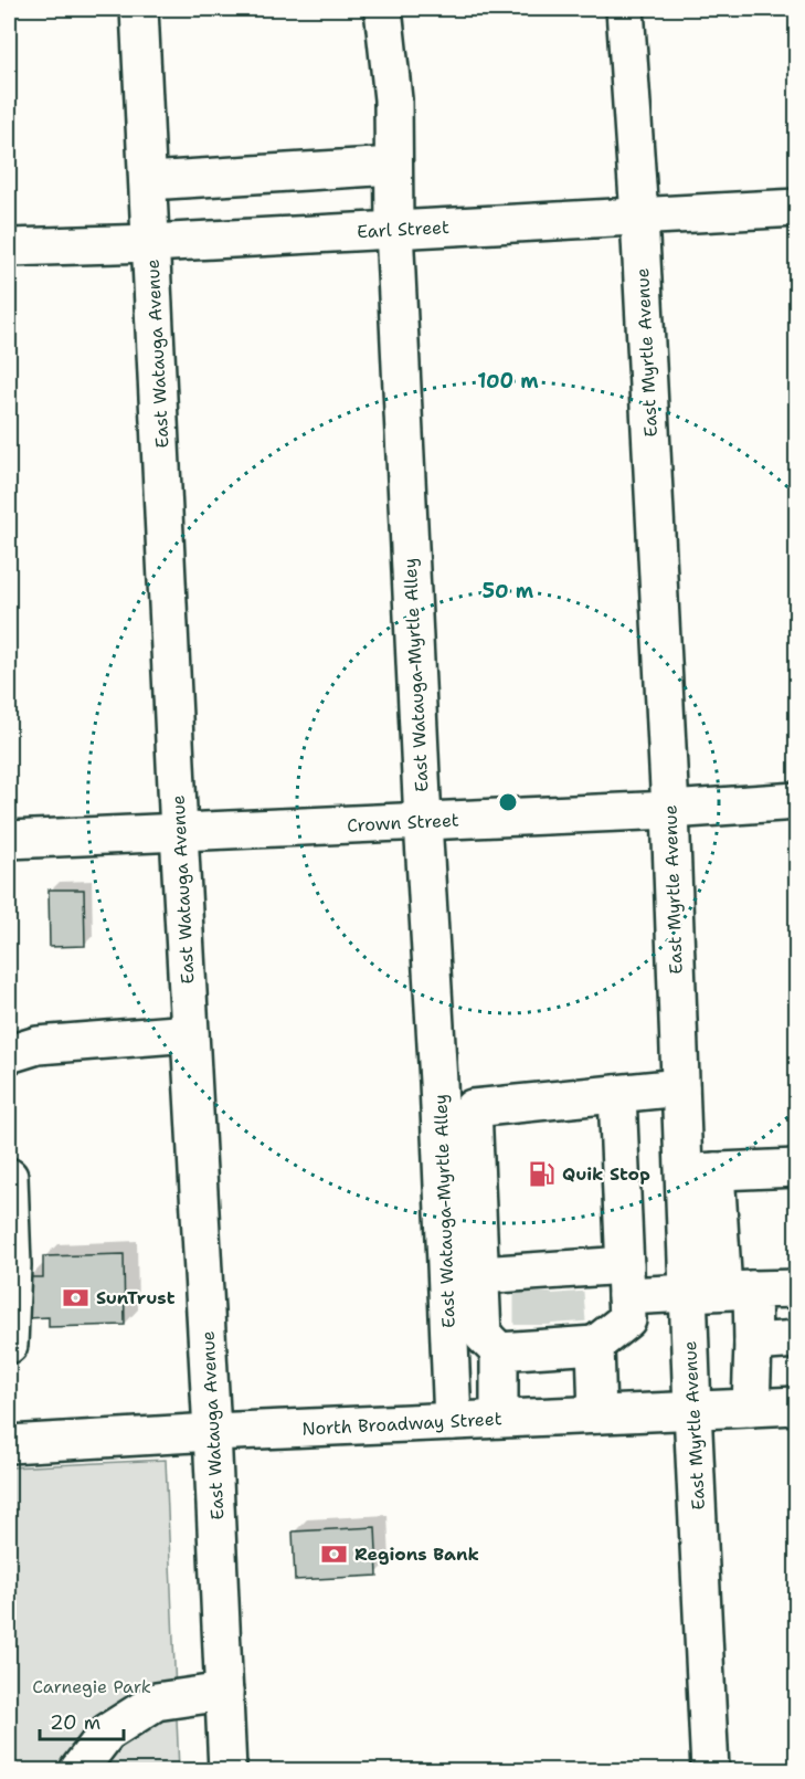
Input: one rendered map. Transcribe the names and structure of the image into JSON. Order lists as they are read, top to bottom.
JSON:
{
  "streets": {
    "street": [
      "Earl Street",
      "East Myrtle Avenue",
      "East Watauga Avenue",
      "East Watauga-Myrtle Alley",
      "Crown Street",
      "North Broadway Street"
    ]
  },
  "crossings": [
    ["Earl Street", "East Myrtle Avenue"],
    ["Earl Street", "East Watauga Avenue"],
    ["Earl Street", "East Watauga-Myrtle Alley"],
    ["East Myrtle Avenue", "Crown Street"],
    ["East Myrtle Avenue", "North Broadway Street"],
    ["East Watauga Avenue", "Crown Street"],
    ["East Watauga Avenue", "North Broadway Street"],
    ["East Watauga-Myrtle Alley", "Crown Street"],
    ["East Watauga-Myrtle Alley", "North Broadway Street"]
  ],
  "parks": ["Carnegie Park"],
  "places": {
    "fuel station": ["Quik Stop"],
    "bank": ["SunTrust", "Regions Bank"]
  },
  "scale_bar": "20 m",
  "rings": ["100 m", "50 m"]
}
